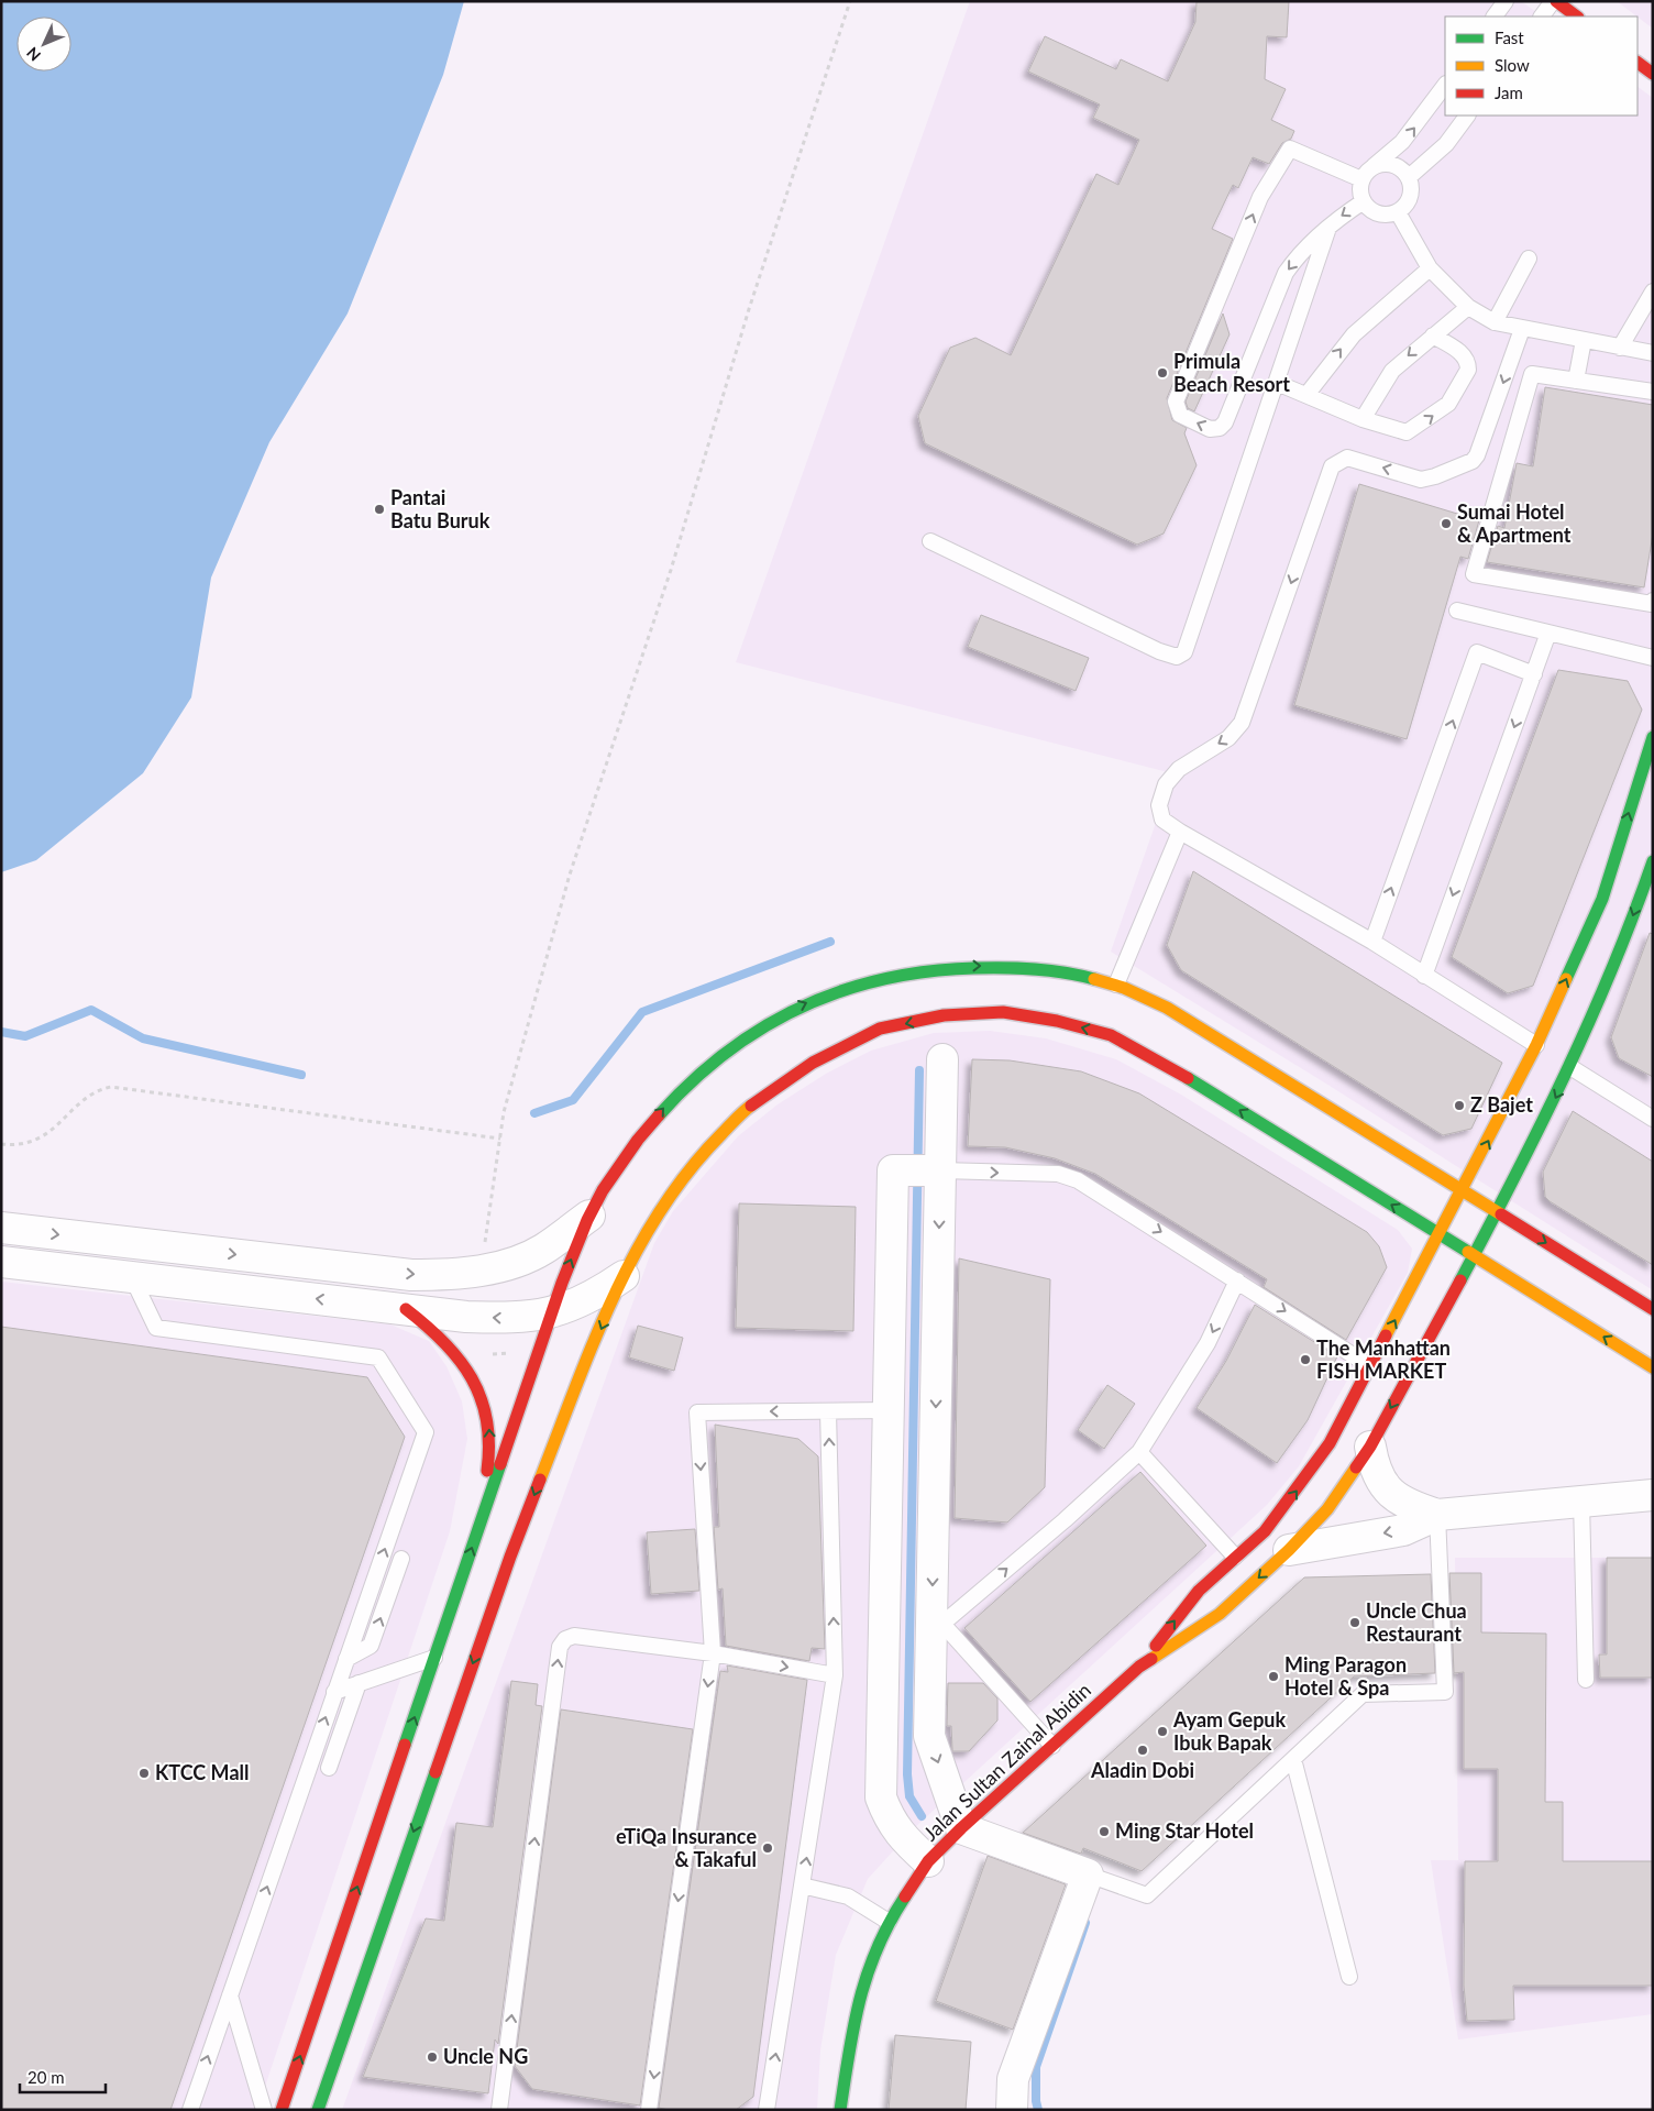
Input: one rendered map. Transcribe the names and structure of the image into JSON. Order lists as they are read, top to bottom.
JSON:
{
  "streets": {
    "main road": ["Jalan Sultan Zainal Abidin"]
  },
  "places": [
    "Primula Beach Resort",
    "Pantai Batu Buruk",
    "Sumai Hotel & Apartment",
    "Z Bajet",
    "The Manhattan FISH MARKET",
    "Uncle Chua Restaurant",
    "Ming Paragon Hotel & Spa",
    "Ayam Gepuk Ibuk Bapak",
    "Aladin Dobi",
    "KTCC Mall",
    "Ming Star Hotel",
    "eTiQa Insurance & Takaful",
    "Uncle NG"
  ],
  "legend": ["Fast", "Slow", "Jam"],
  "scale_bar": "20 m",
  "north": "bottom left"
}
